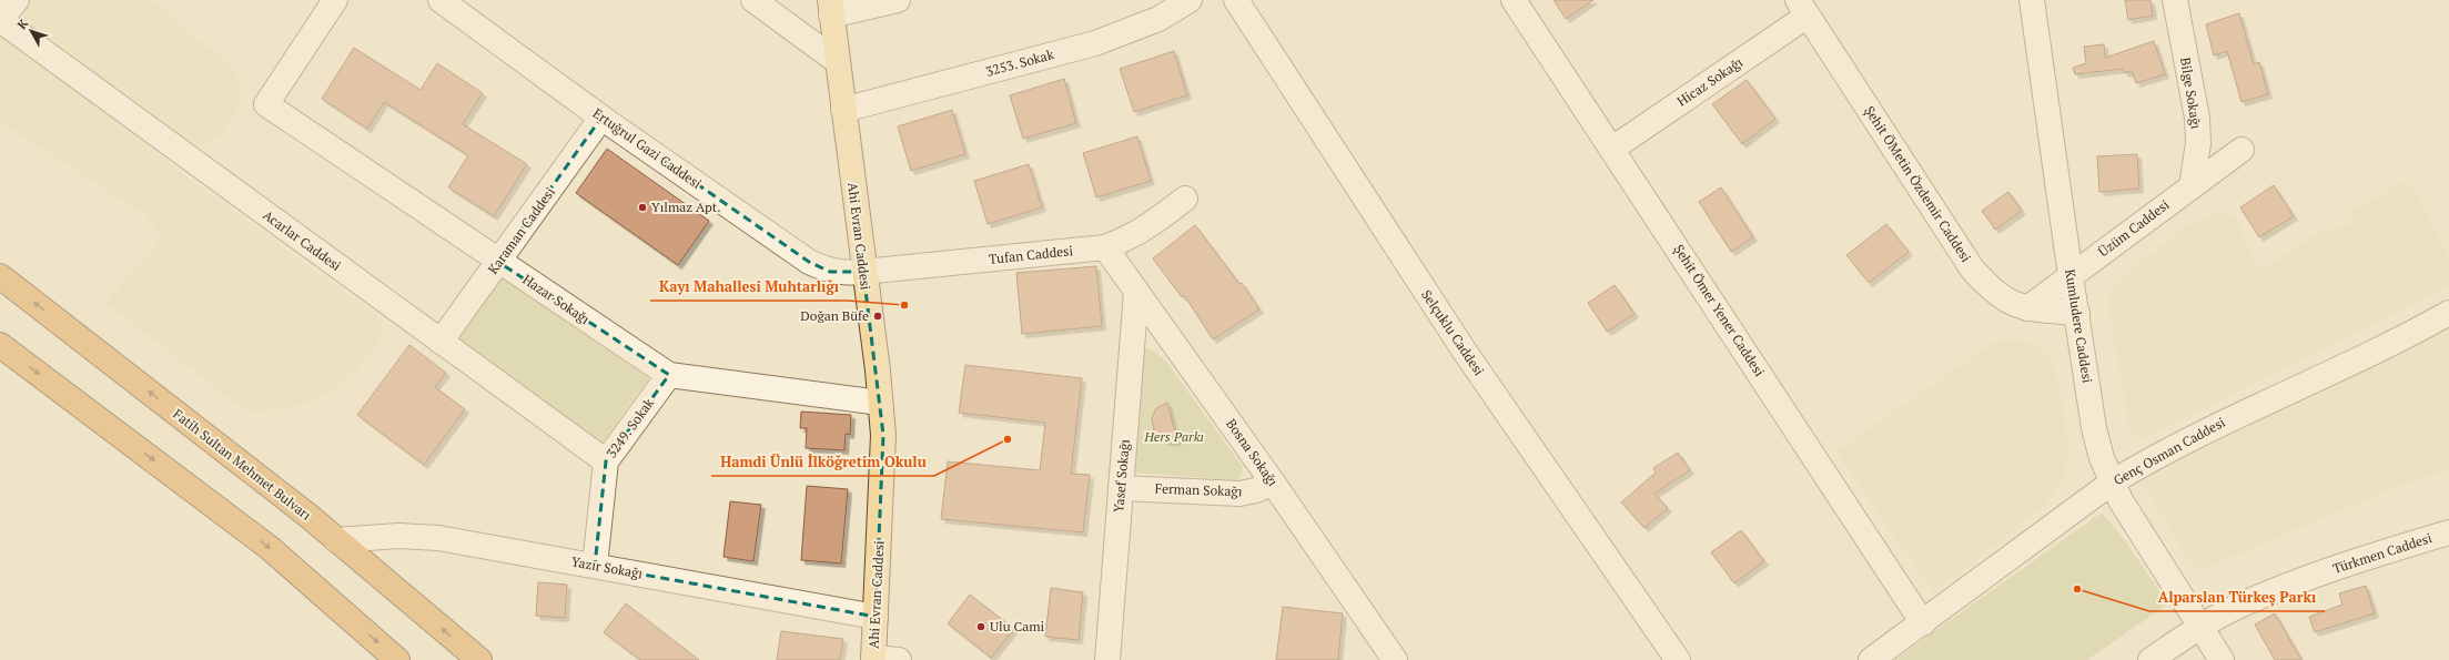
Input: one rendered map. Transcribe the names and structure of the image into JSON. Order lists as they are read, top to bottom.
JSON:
{
  "streets": {
    "highway": ["Fatih Sultan Mehmet Bulvarı"],
    "main road": ["Ahi Evran Caddesi"],
    "street": [
      "3253. Sokak",
      "Hicaz Sokağı",
      "Bilge Sokağı",
      "Ertuğrul Gazi Caddesi",
      "Şehit ÖMetin Özdemir Caddesi",
      "Üzüm Caddesi",
      "Karaman Caddesi",
      "Acarlar Caddesi",
      "Tufan Caddesi",
      "Hazar Sokağı",
      "Şehit Ömer Yener Caddesi",
      "Kumludere Caddesi",
      "Selçuklu Caddesi",
      "3249. Sokak",
      "Genç Osman Caddesi",
      "Bosna Sokağı",
      "Yasef Sokağı",
      "Ferman Sokağı",
      "Türkmen Caddesi",
      "Yazır Sokağı"
    ]
  },
  "crossings": [
    ["3253. Sokak", "Ahi Evran Caddesi"],
    ["Hicaz Sokağı", "Şehit ÖMetin Özdemir Caddesi"],
    ["Hicaz Sokağı", "Şehit Ömer Yener Caddesi"],
    ["Bilge Sokağı", "Üzüm Caddesi"],
    ["Ertuğrul Gazi Caddesi", "Karaman Caddesi"],
    ["Ertuğrul Gazi Caddesi", "Ahi Evran Caddesi"],
    ["Ertuğrul Gazi Caddesi", "Tufan Caddesi"],
    ["Şehit ÖMetin Özdemir Caddesi", "Üzüm Caddesi"],
    ["Şehit ÖMetin Özdemir Caddesi", "Kumludere Caddesi"],
    ["Üzüm Caddesi", "Kumludere Caddesi"],
    ["Karaman Caddesi", "Acarlar Caddesi"],
    ["Karaman Caddesi", "Hazar Sokağı"],
    ["Ahi Evran Caddesi", "Tufan Caddesi"],
    ["Ahi Evran Caddesi", "Hazar Sokağı"],
    ["Ahi Evran Caddesi", "Yazır Sokağı"],
    ["Acarlar Caddesi", "3249. Sokak"],
    ["Tufan Caddesi", "Bosna Sokağı"],
    ["Hazar Sokağı", "3249. Sokak"],
    ["Şehit Ömer Yener Caddesi", "Genç Osman Caddesi"],
    ["Kumludere Caddesi", "Genç Osman Caddesi"],
    ["Kumludere Caddesi", "Türkmen Caddesi"],
    ["3249. Sokak", "Yazır Sokağı"],
    ["Bosna Sokağı", "Yasef Sokağı"],
    ["Bosna Sokağı", "Ferman Sokağı"],
    ["Fatih Sultan Mehmet Bulvarı", "Yazır Sokağı"],
    ["Yasef Sokağı", "Ferman Sokağı"]
  ],
  "parks": ["Hers Parkı"],
  "places": [
    "Yılmaz Apt.",
    "Kayı Mahallesi Muhtarlığı",
    "Doğan Büfe",
    "Hamdi Ünlü İlköğretim Okulu",
    "Alparslan Türkeş Parkı",
    "Ulu Cami"
  ],
  "north": "top left"
}
